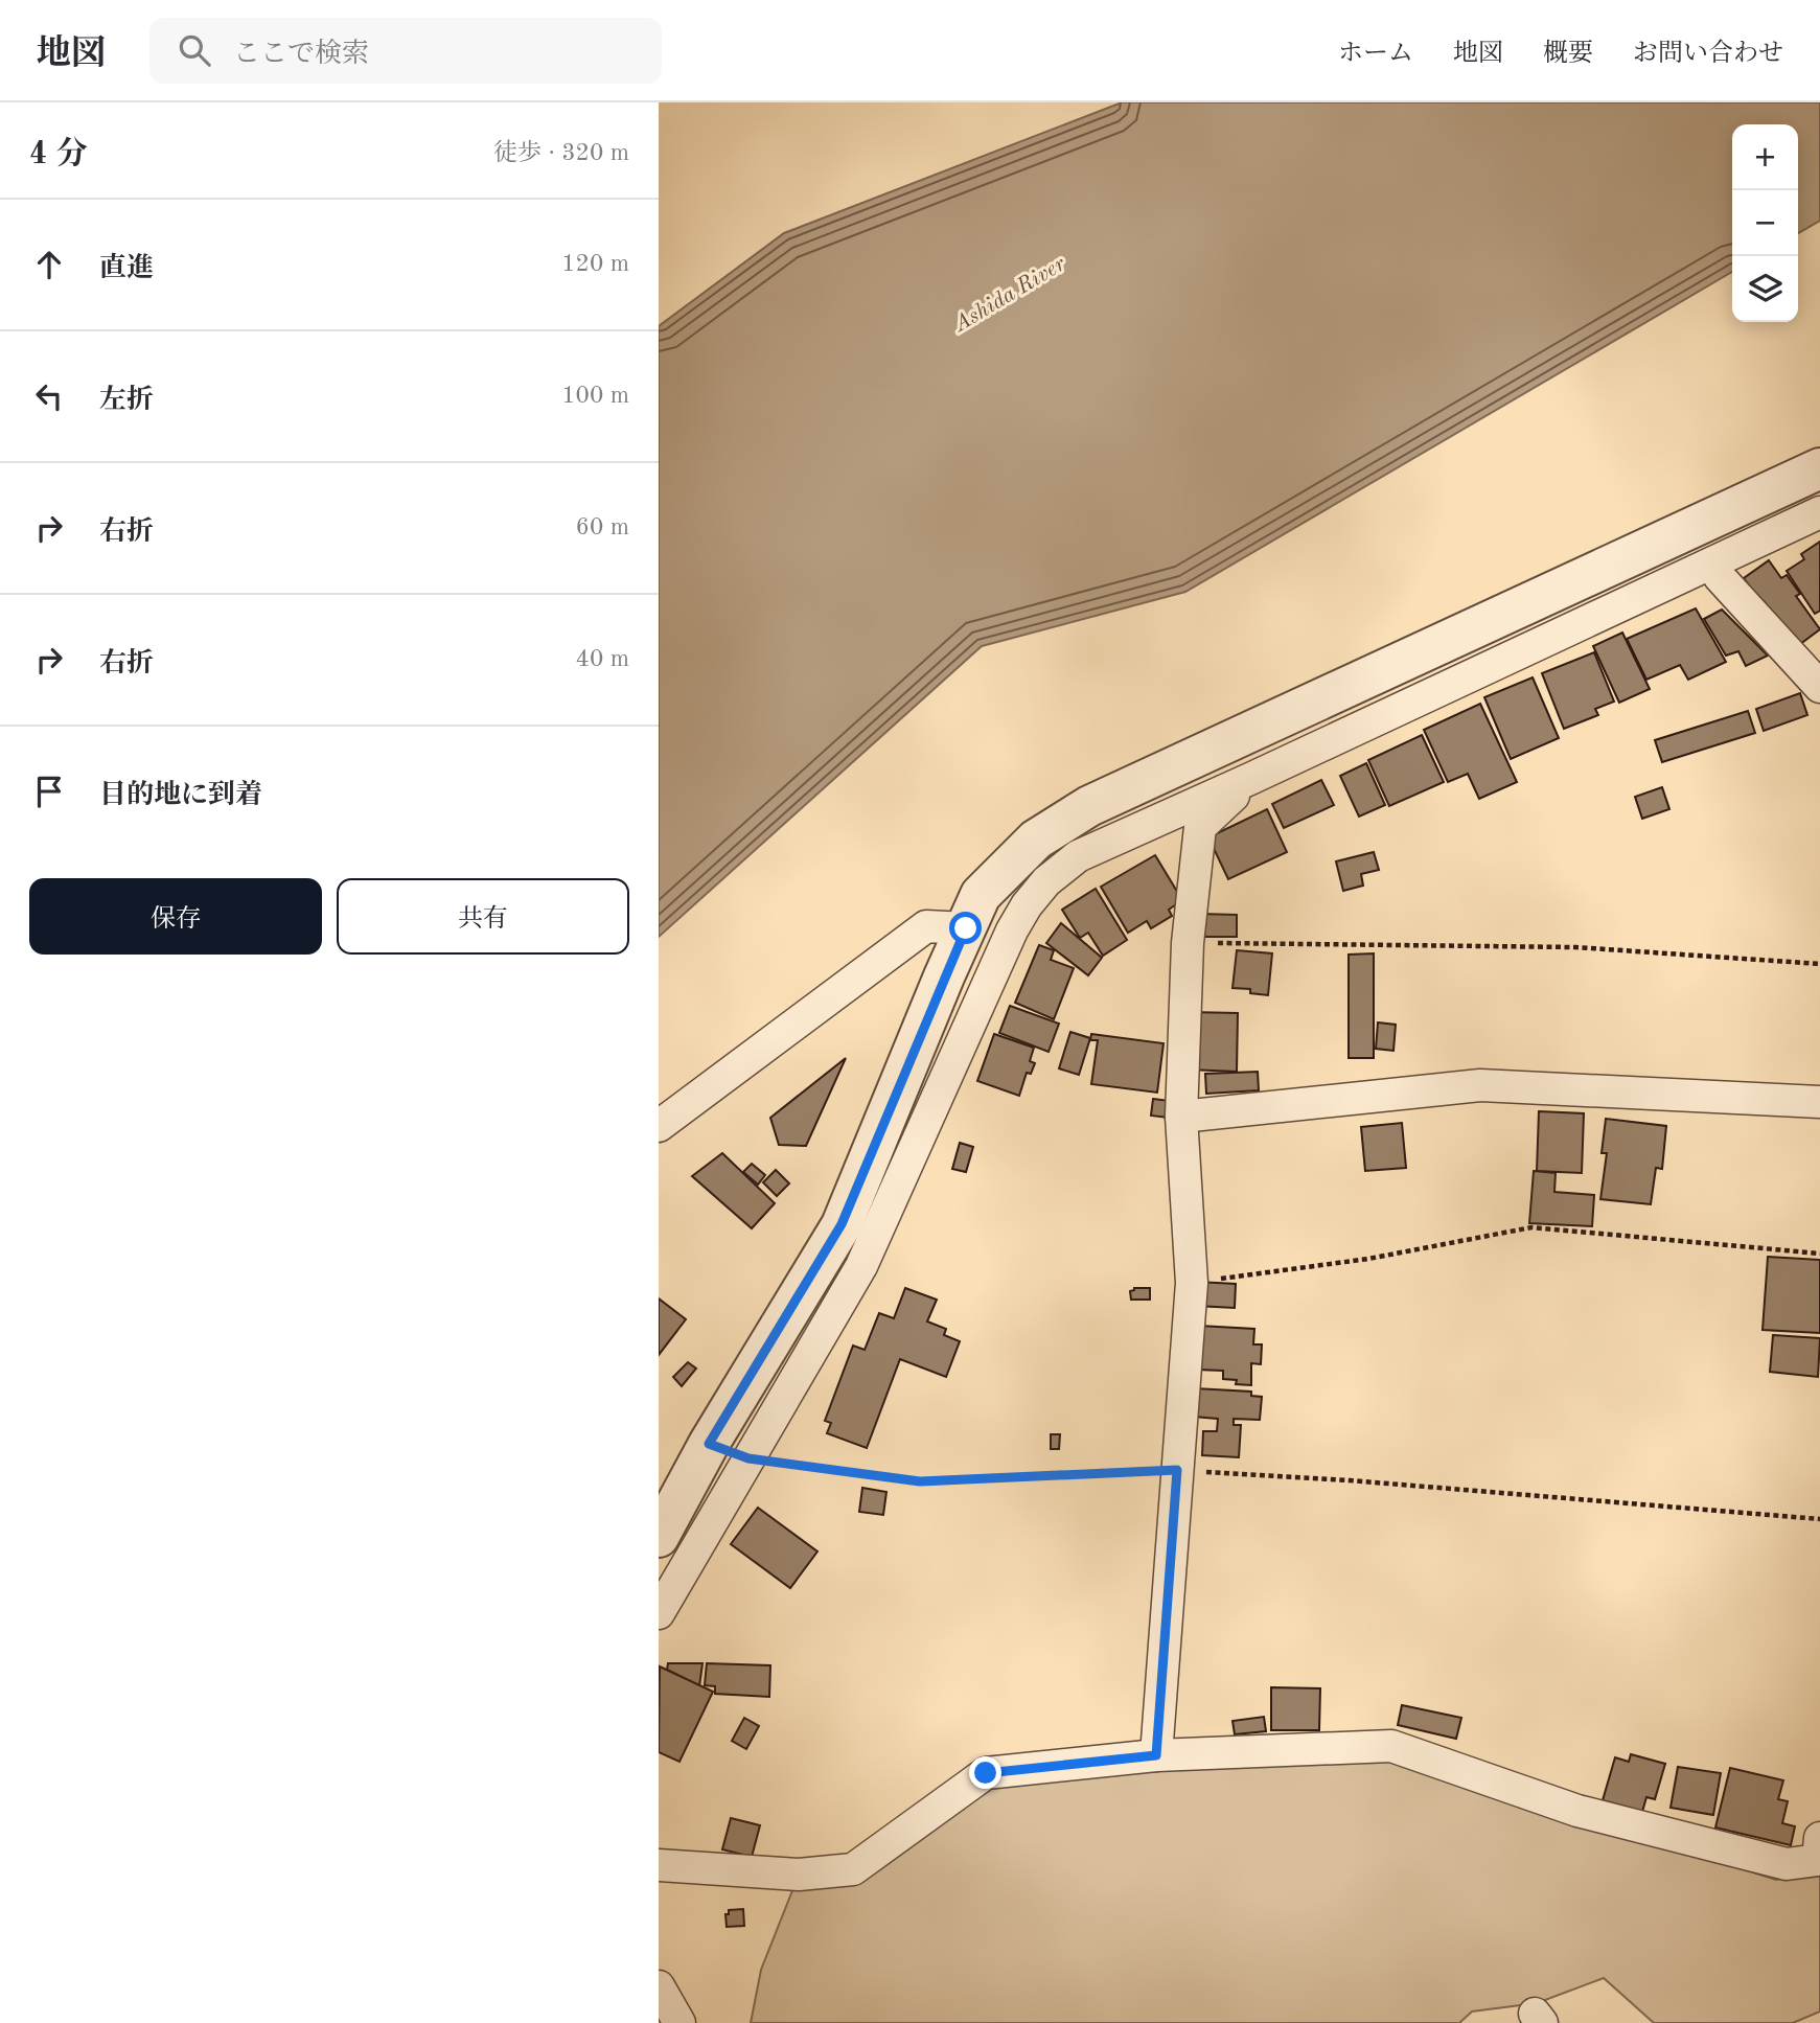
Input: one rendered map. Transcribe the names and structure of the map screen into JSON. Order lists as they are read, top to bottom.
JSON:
{
  "water": ["Ashida River"],
  "page": {
    "header": "地図",
    "search": "ここで検索",
    "nav": [
      "ホーム",
      "地図",
      "概要",
      "お問い合わせ"
    ],
    "heading": ["4 分", "徒歩 · 320 m"],
    "map_buttons": ["+", "−"],
    "list": [
      ["直進", "120 m"],
      ["左折", "100 m"],
      ["右折", "60 m"],
      ["右折", "40 m"],
      "目的地に到着"
    ],
    "buttons": ["保存", "共有"]
  }
}
